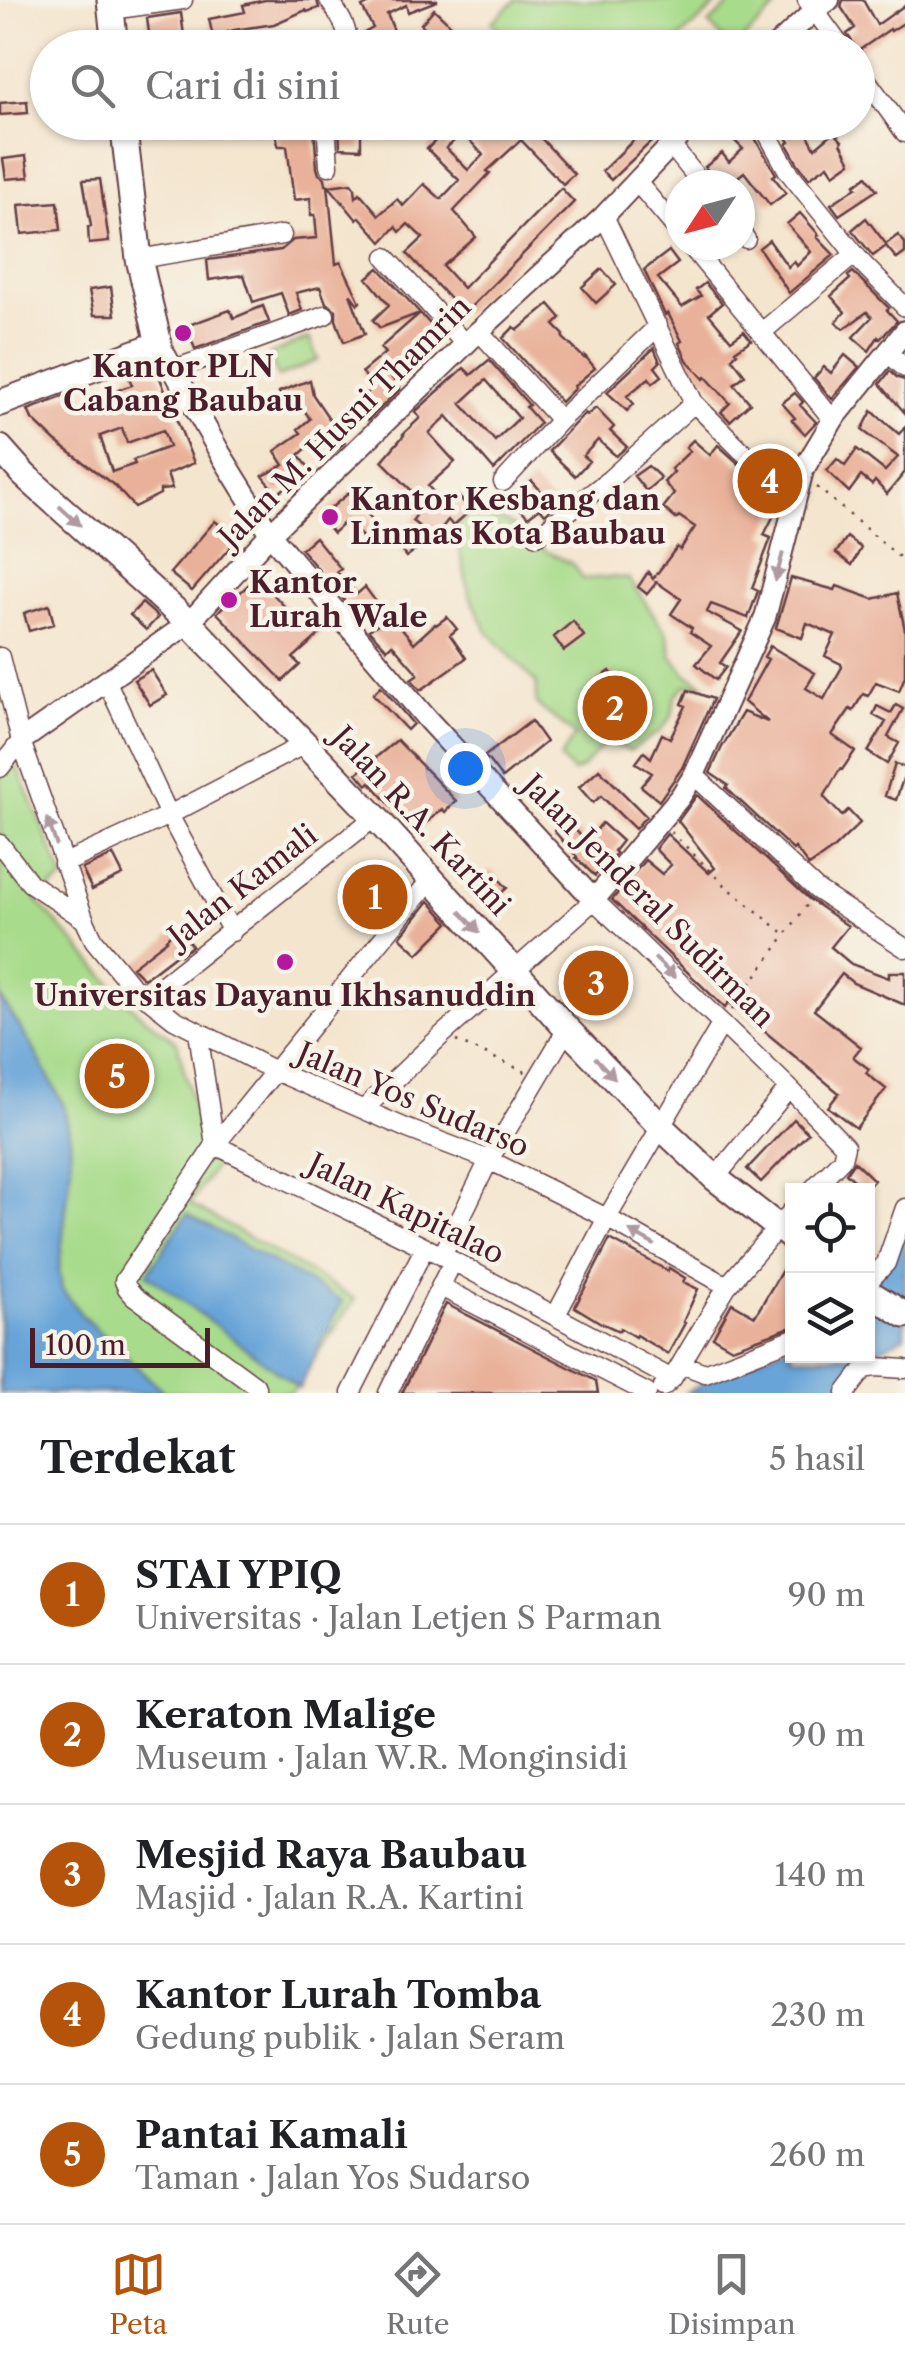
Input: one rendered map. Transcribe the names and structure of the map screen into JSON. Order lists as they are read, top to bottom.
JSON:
{
  "streets": {
    "highway": ["Jalan R.A. Kartini", "Jalan Jenderal Sudirman"],
    "main road": ["Jalan M. Husni Thamrin"],
    "street": ["Jalan Kamali", "Jalan Yos Sudarso", "Jalan Kapitalao"]
  },
  "crossings": [
    ["Jalan M. Husni Thamrin", "Jalan R.A. Kartini"],
    ["Jalan M. Husni Thamrin", "Jalan Jenderal Sudirman"],
    ["Jalan M. Husni Thamrin", "Jalan Yos Sudarso"],
    ["Jalan R.A. Kartini", "Jalan Kamali"],
    ["Jalan Kamali", "Jalan Yos Sudarso"]
  ],
  "one_way": ["Jalan R.A. Kartini"],
  "places": [
    "Kantor PLN Cabang Baubau",
    "Kantor Kesbang dan Linmas Kota Baubau",
    "Kantor Lurah Wale",
    "Universitas Dayanu Ikhsanuddin"
  ],
  "scale_bar": "100 m",
  "north": "bottom left",
  "page": {
    "search": "Cari di sini",
    "pins": [
      "4",
      "2",
      "1",
      "3",
      "5"
    ],
    "scale": "100 m",
    "heading": ["Terdekat", "5 hasil"],
    "list": [
      {
        "mark": "1",
        "name": "STAI YPIQ",
        "note": "Universitas · Jalan Letjen S Parman",
        "value": "90 m"
      },
      {
        "mark": "2",
        "name": "Keraton Malige",
        "note": "Museum · Jalan W.R. Monginsidi",
        "value": "90 m"
      },
      {
        "mark": "3",
        "name": "Mesjid Raya Baubau",
        "note": "Masjid · Jalan R.A. Kartini",
        "value": "140 m"
      },
      {
        "mark": "4",
        "name": "Kantor Lurah Tomba",
        "note": "Gedung publik · Jalan Seram",
        "value": "230 m"
      },
      {
        "mark": "5",
        "name": "Pantai Kamali",
        "note": "Taman · Jalan Yos Sudarso",
        "value": "260 m"
      }
    ],
    "nav": ["Peta", "Rute", "Disimpan"]
  }
}
